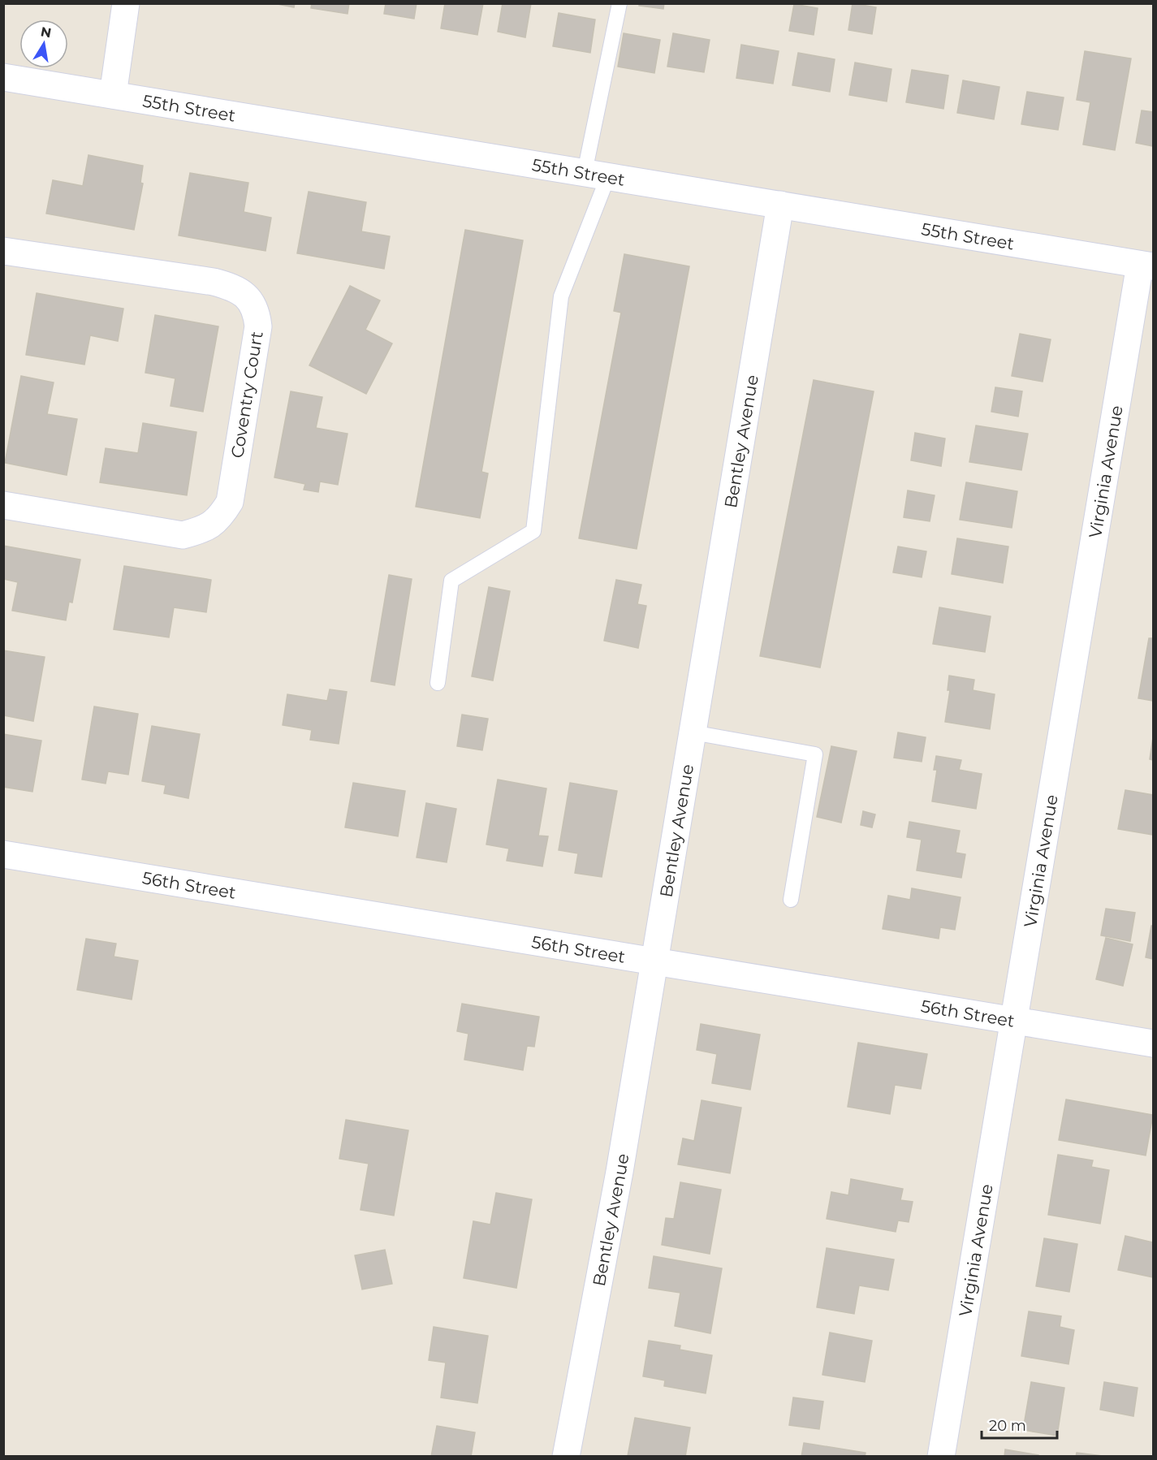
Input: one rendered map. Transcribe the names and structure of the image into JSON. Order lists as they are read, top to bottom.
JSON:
{
  "streets": {
    "street": [
      "55th Street",
      "Coventry Court",
      "Bentley Avenue",
      "Virginia Avenue",
      "56th Street"
    ]
  },
  "crossings": [
    ["55th Street", "Bentley Avenue"],
    ["55th Street", "Virginia Avenue"],
    ["Bentley Avenue", "56th Street"],
    ["Virginia Avenue", "56th Street"]
  ],
  "scale_bar": "20 m",
  "north": "top"
}
